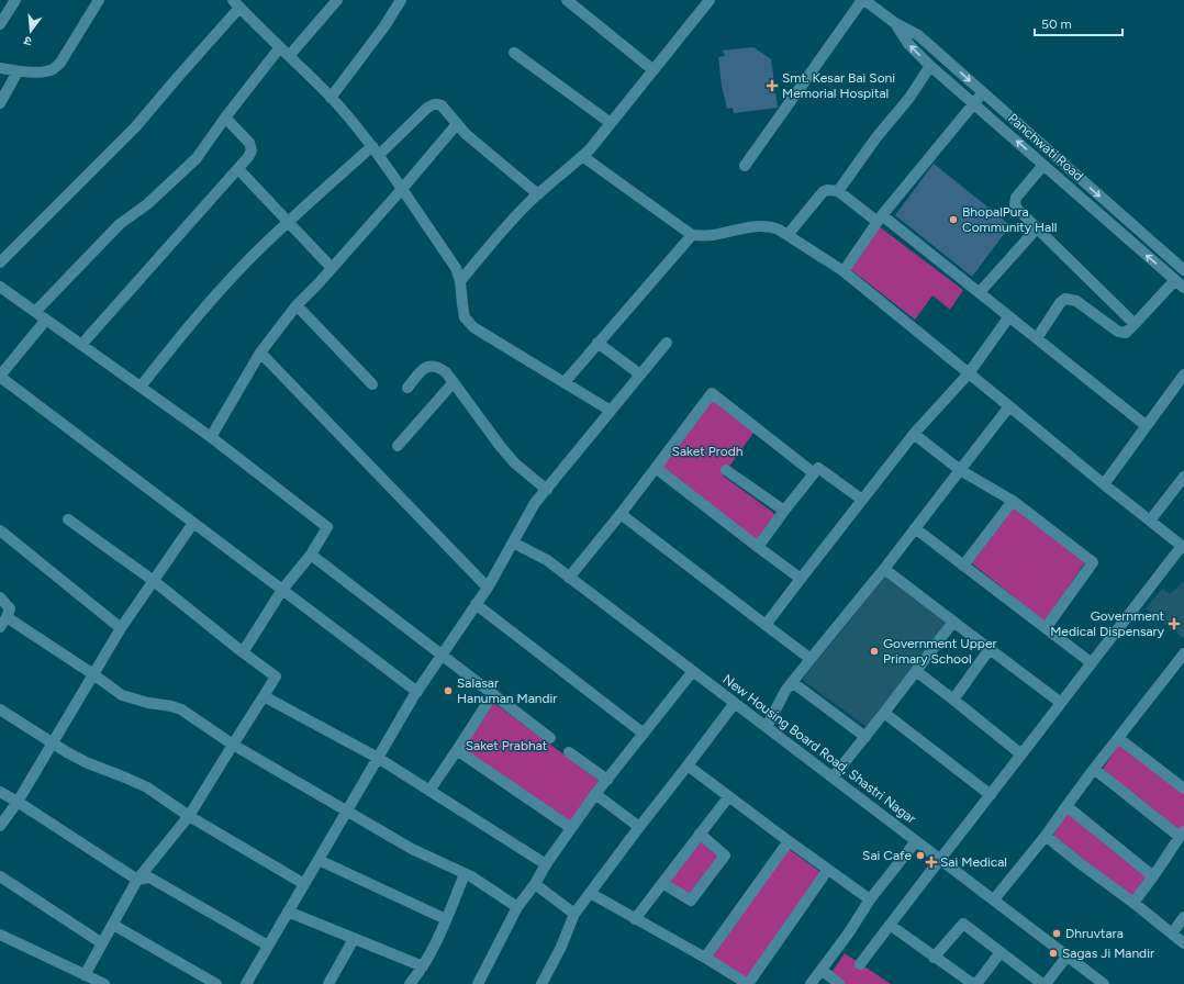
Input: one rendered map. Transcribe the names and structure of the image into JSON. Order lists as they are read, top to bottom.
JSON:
{
  "streets": {
    "street": ["Panchwati Road", "New Housing Board Road, Shastri Nagar"]
  },
  "parks": ["Saket Prodh", "Saket Prabhat"],
  "places": {
    "health": ["Smt. Kesar Bai Soni Memorial Hospital", "Government Medical Dispensary", "Sai Medical"],
    "other": [
      "BhopalPura Community Hall",
      "Government Upper Primary School",
      "Salasar Hanuman Mandir",
      "Sai Cafe",
      "Dhruvtara",
      "Sagas Ji Mandir"
    ]
  },
  "scale_bar": "50 m",
  "north": "bottom"
}
